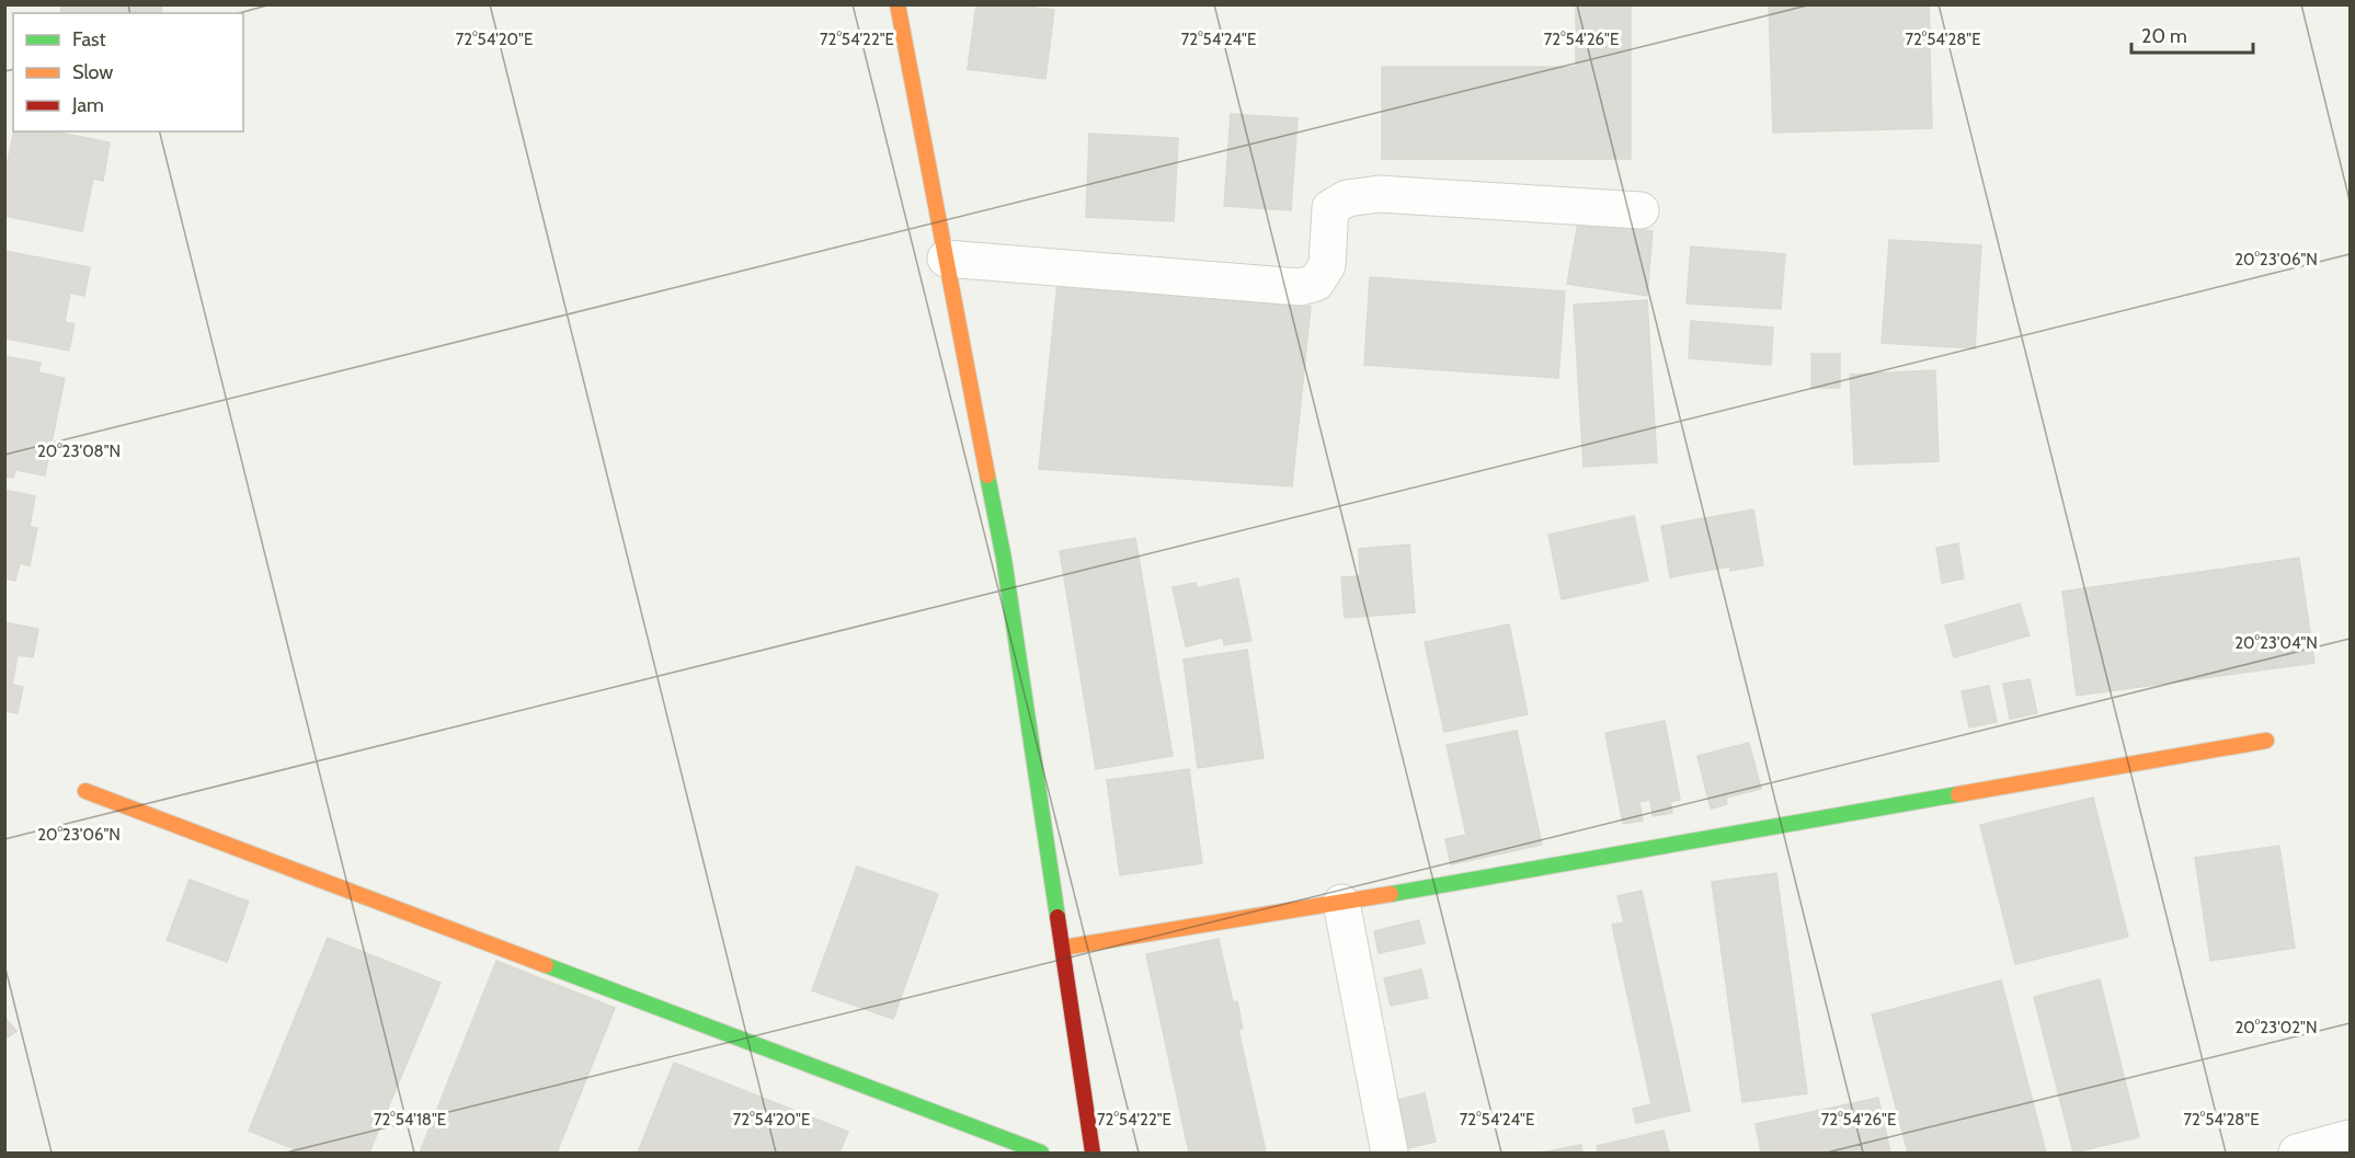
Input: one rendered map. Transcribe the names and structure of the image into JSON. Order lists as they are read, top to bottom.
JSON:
{
  "legend": ["Fast", "Slow", "Jam"],
  "scale_bar": "20 m",
  "coordinates": [
    "72°54'20\"E",
    "72°54'22\"E",
    "72°54'24\"E",
    "72°54'26\"E",
    "72°54'28\"E",
    "20°23'06\"N",
    "20°23'08\"N",
    "20°23'04\"N",
    "20°23'02\"N",
    "72°54'18\"E"
  ]
}
